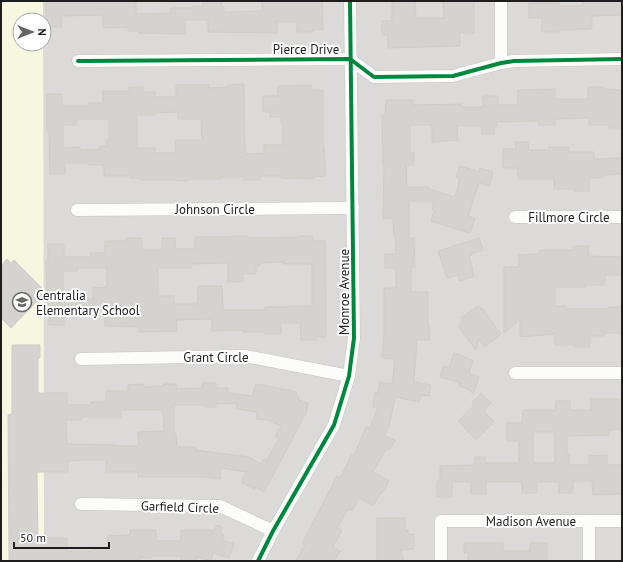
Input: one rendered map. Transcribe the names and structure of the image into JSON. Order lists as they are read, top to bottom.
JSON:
{
  "streets": {
    "street": [
      "Pierce Drive",
      "Johnson Circle",
      "Fillmore Circle",
      "Monroe Avenue",
      "Grant Circle",
      "Garfield Circle",
      "Madison Avenue"
    ]
  },
  "crossings": [
    ["Pierce Drive", "Monroe Avenue"],
    ["Johnson Circle", "Monroe Avenue"],
    ["Monroe Avenue", "Grant Circle"],
    ["Monroe Avenue", "Garfield Circle"]
  ],
  "places": {
    "school or university": ["Centralia Elementary School"]
  },
  "scale_bar": "50 m",
  "north": "right"
}
